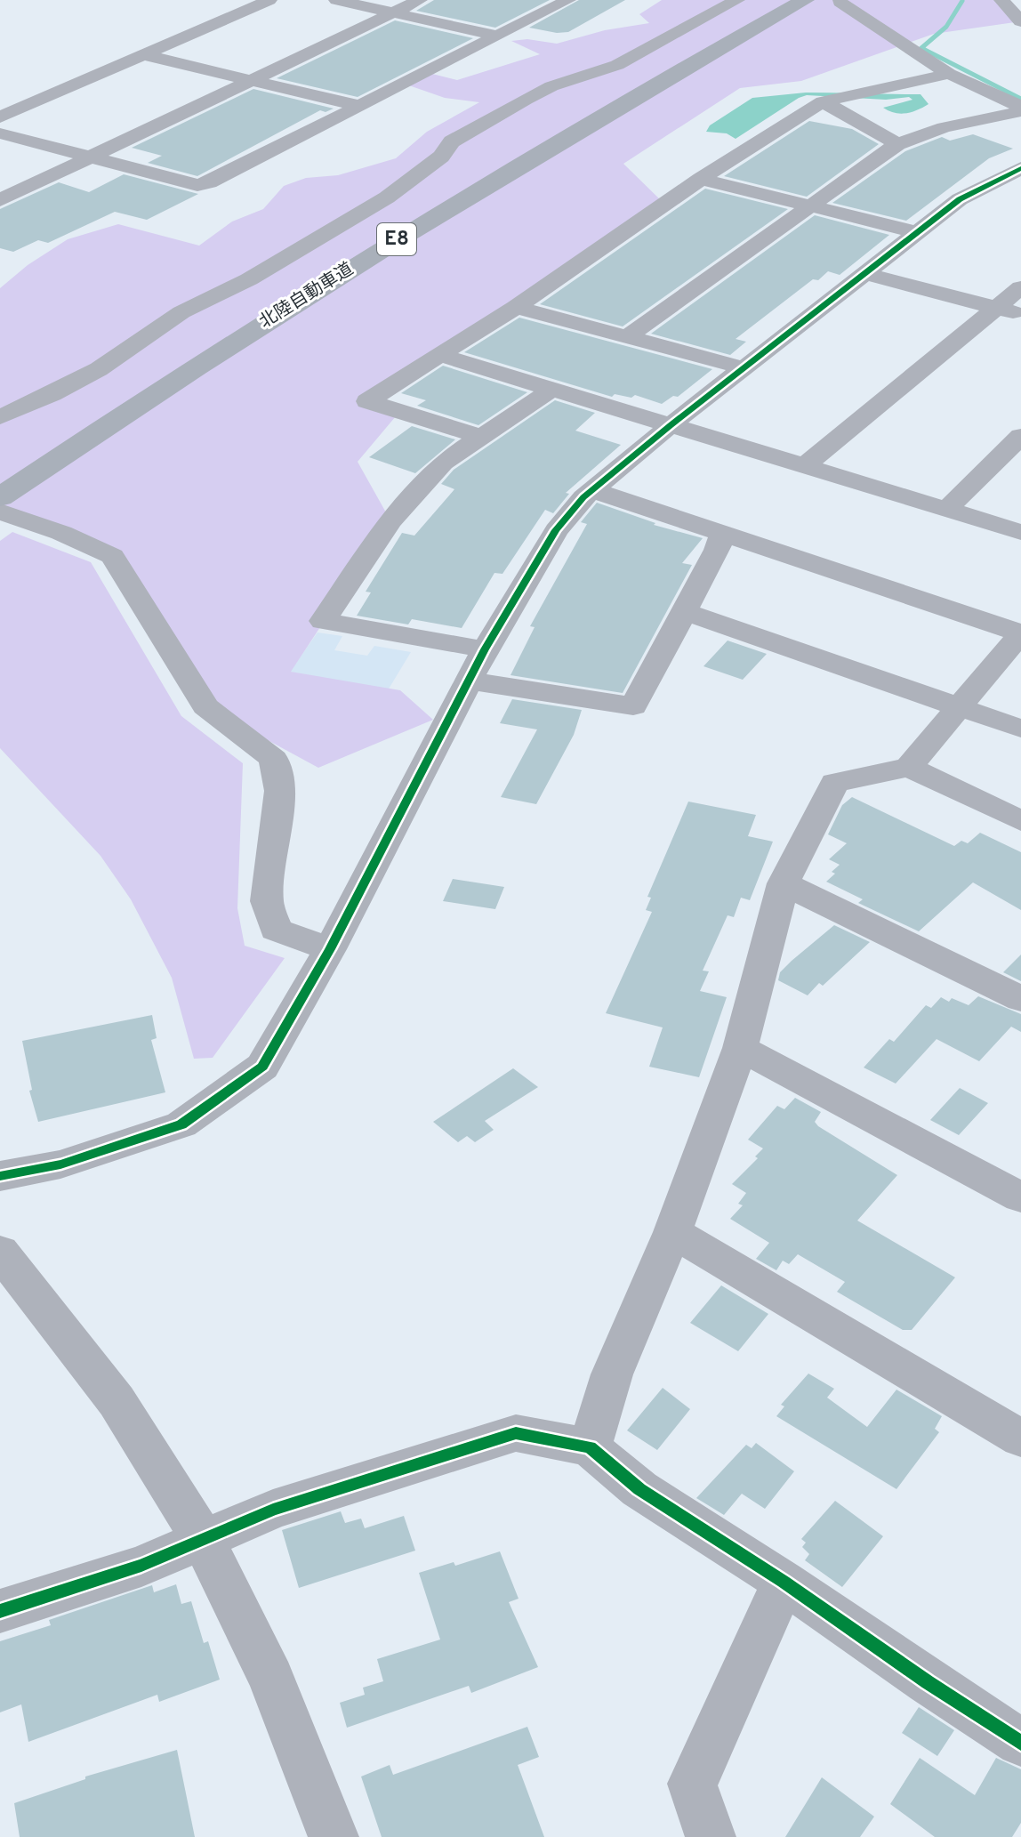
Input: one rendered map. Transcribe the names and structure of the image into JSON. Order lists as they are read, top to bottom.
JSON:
{
  "streets": {
    "highway": ["E8", "北陸自動車道"]
  }
}
